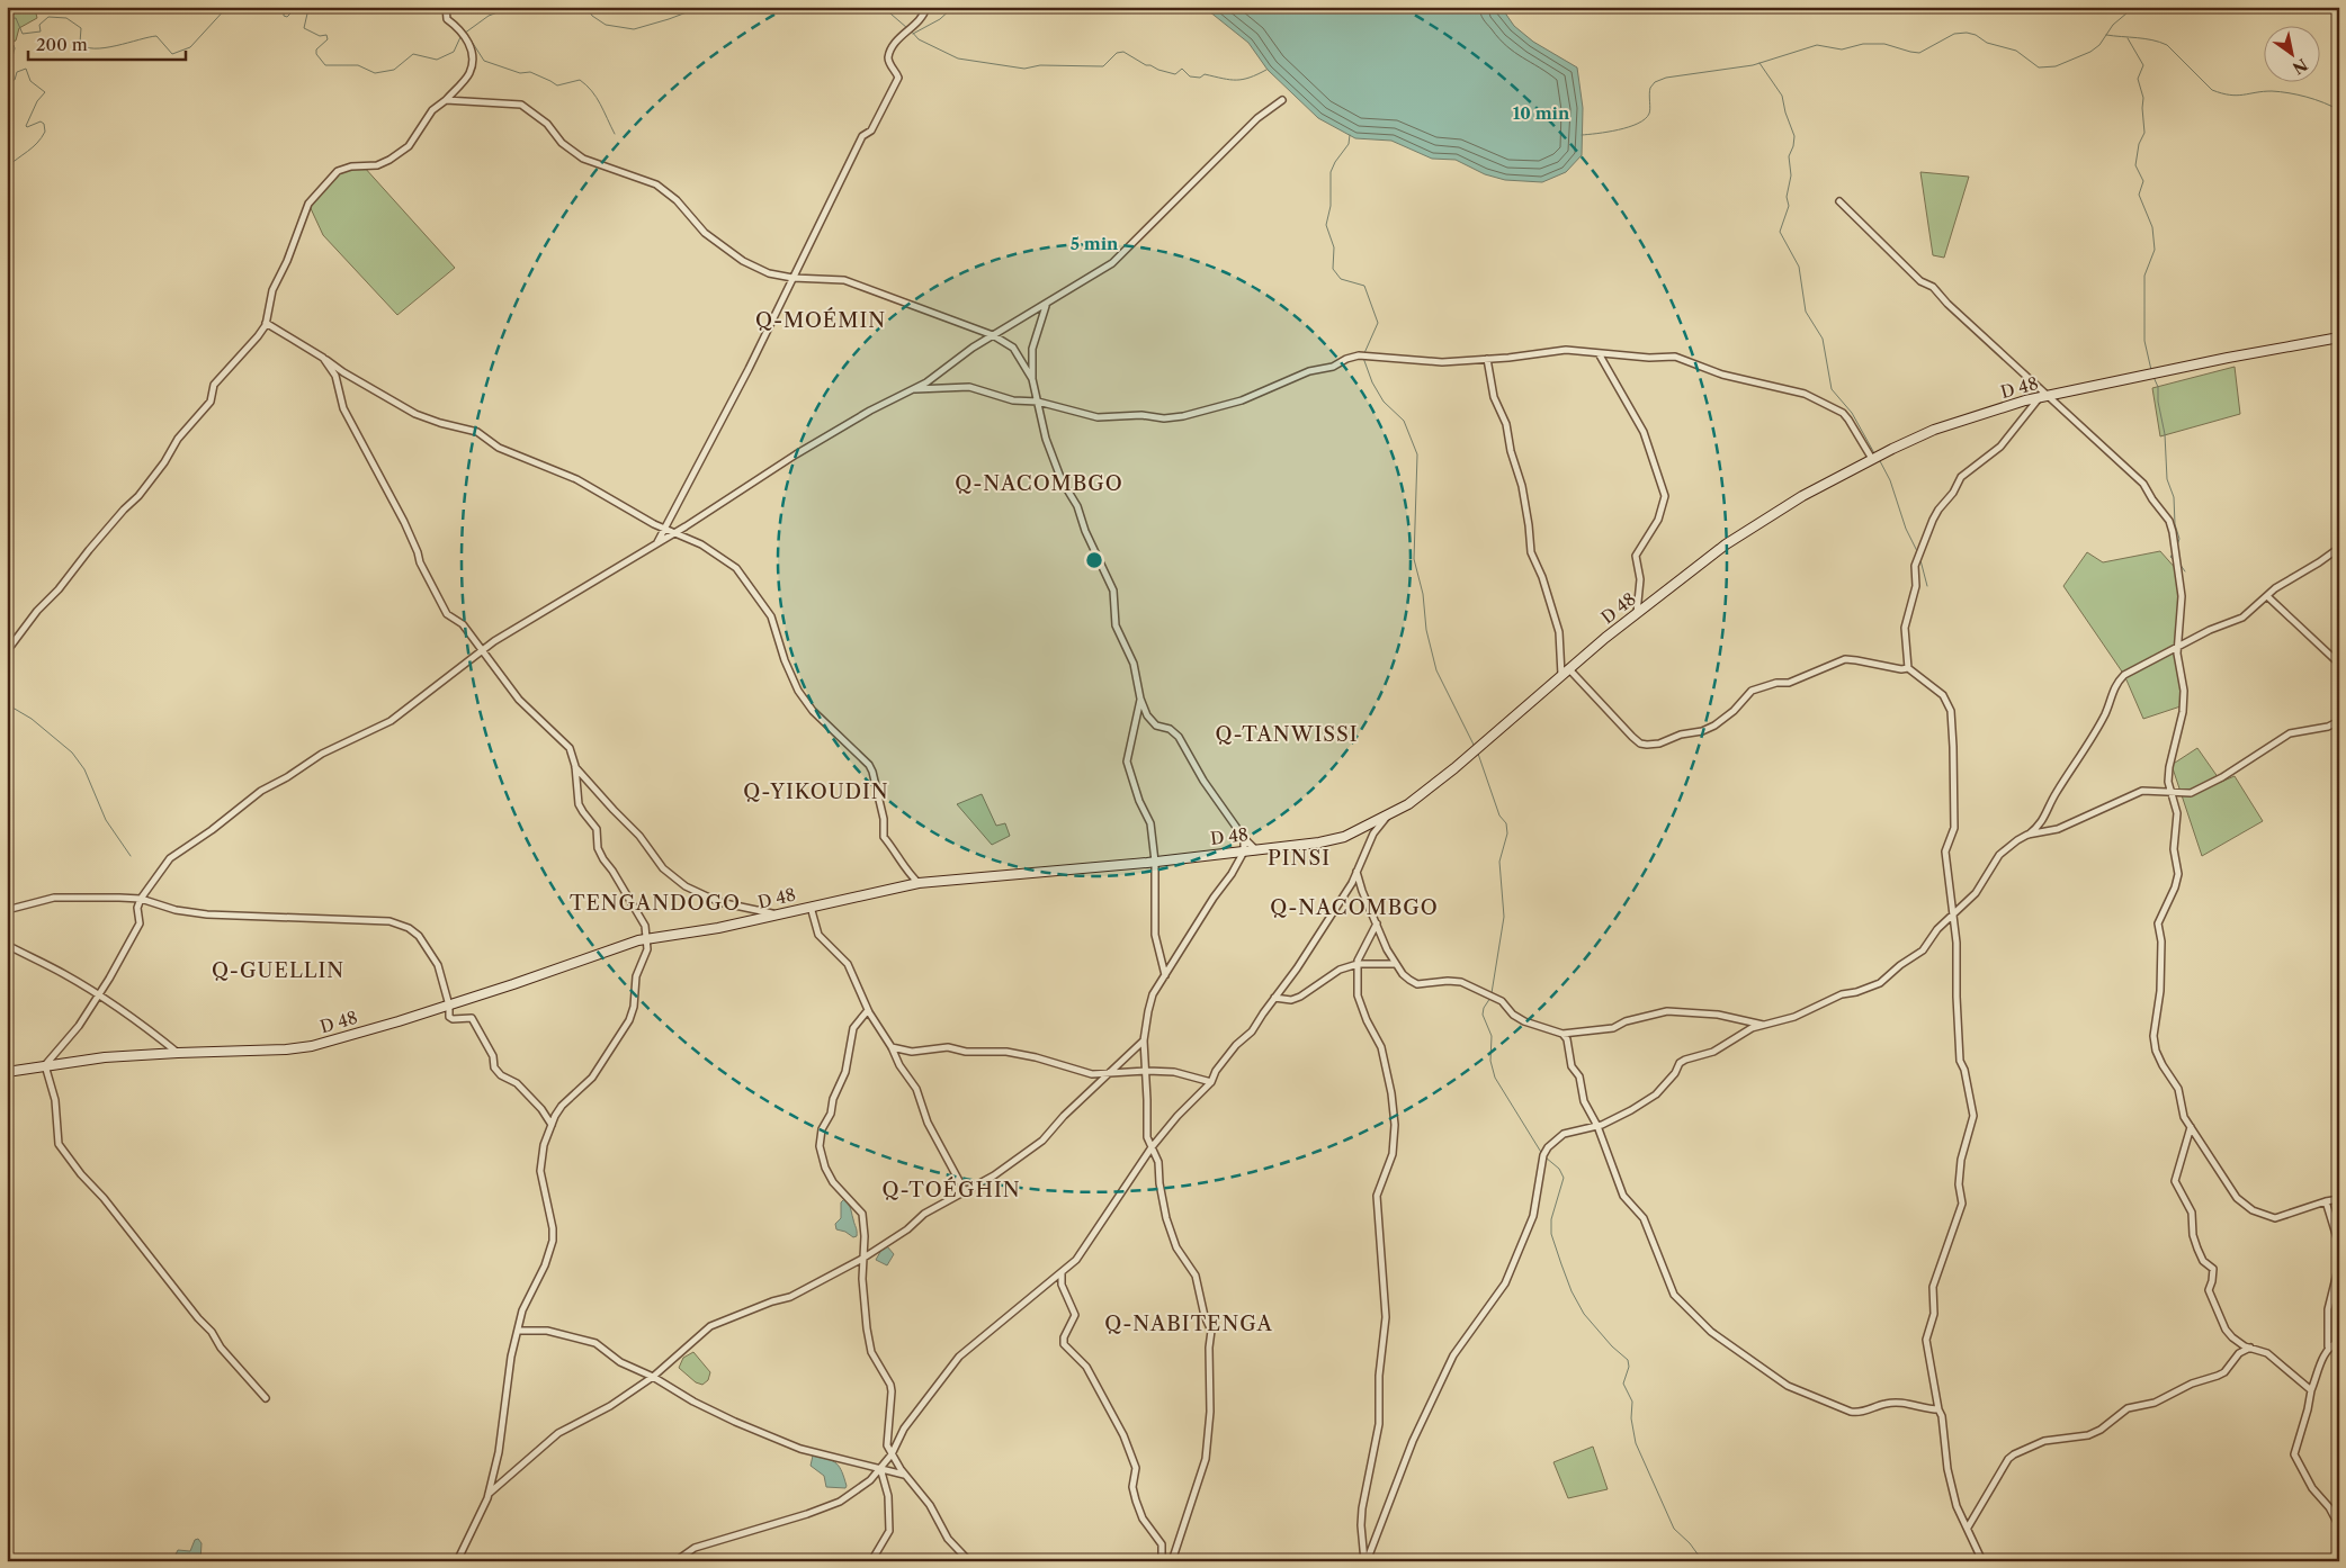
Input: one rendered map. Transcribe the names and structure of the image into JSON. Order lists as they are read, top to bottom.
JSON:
{
  "streets": {
    "street": ["D 48"]
  },
  "districts": [
    "Q-MOÉMIN",
    "Q-NACOMBGO",
    "Q-TANWISSI",
    "Q-YIKOUDIN",
    "PINSI",
    "TENGANDOGO",
    "Q-NACOMBGO",
    "Q-GUELLIN",
    "Q-TOÉGHIN",
    "Q-NABITENGA"
  ],
  "scale_bar": "200 m",
  "north": "bottom right",
  "rings": ["10 min", "5 min"]
}
